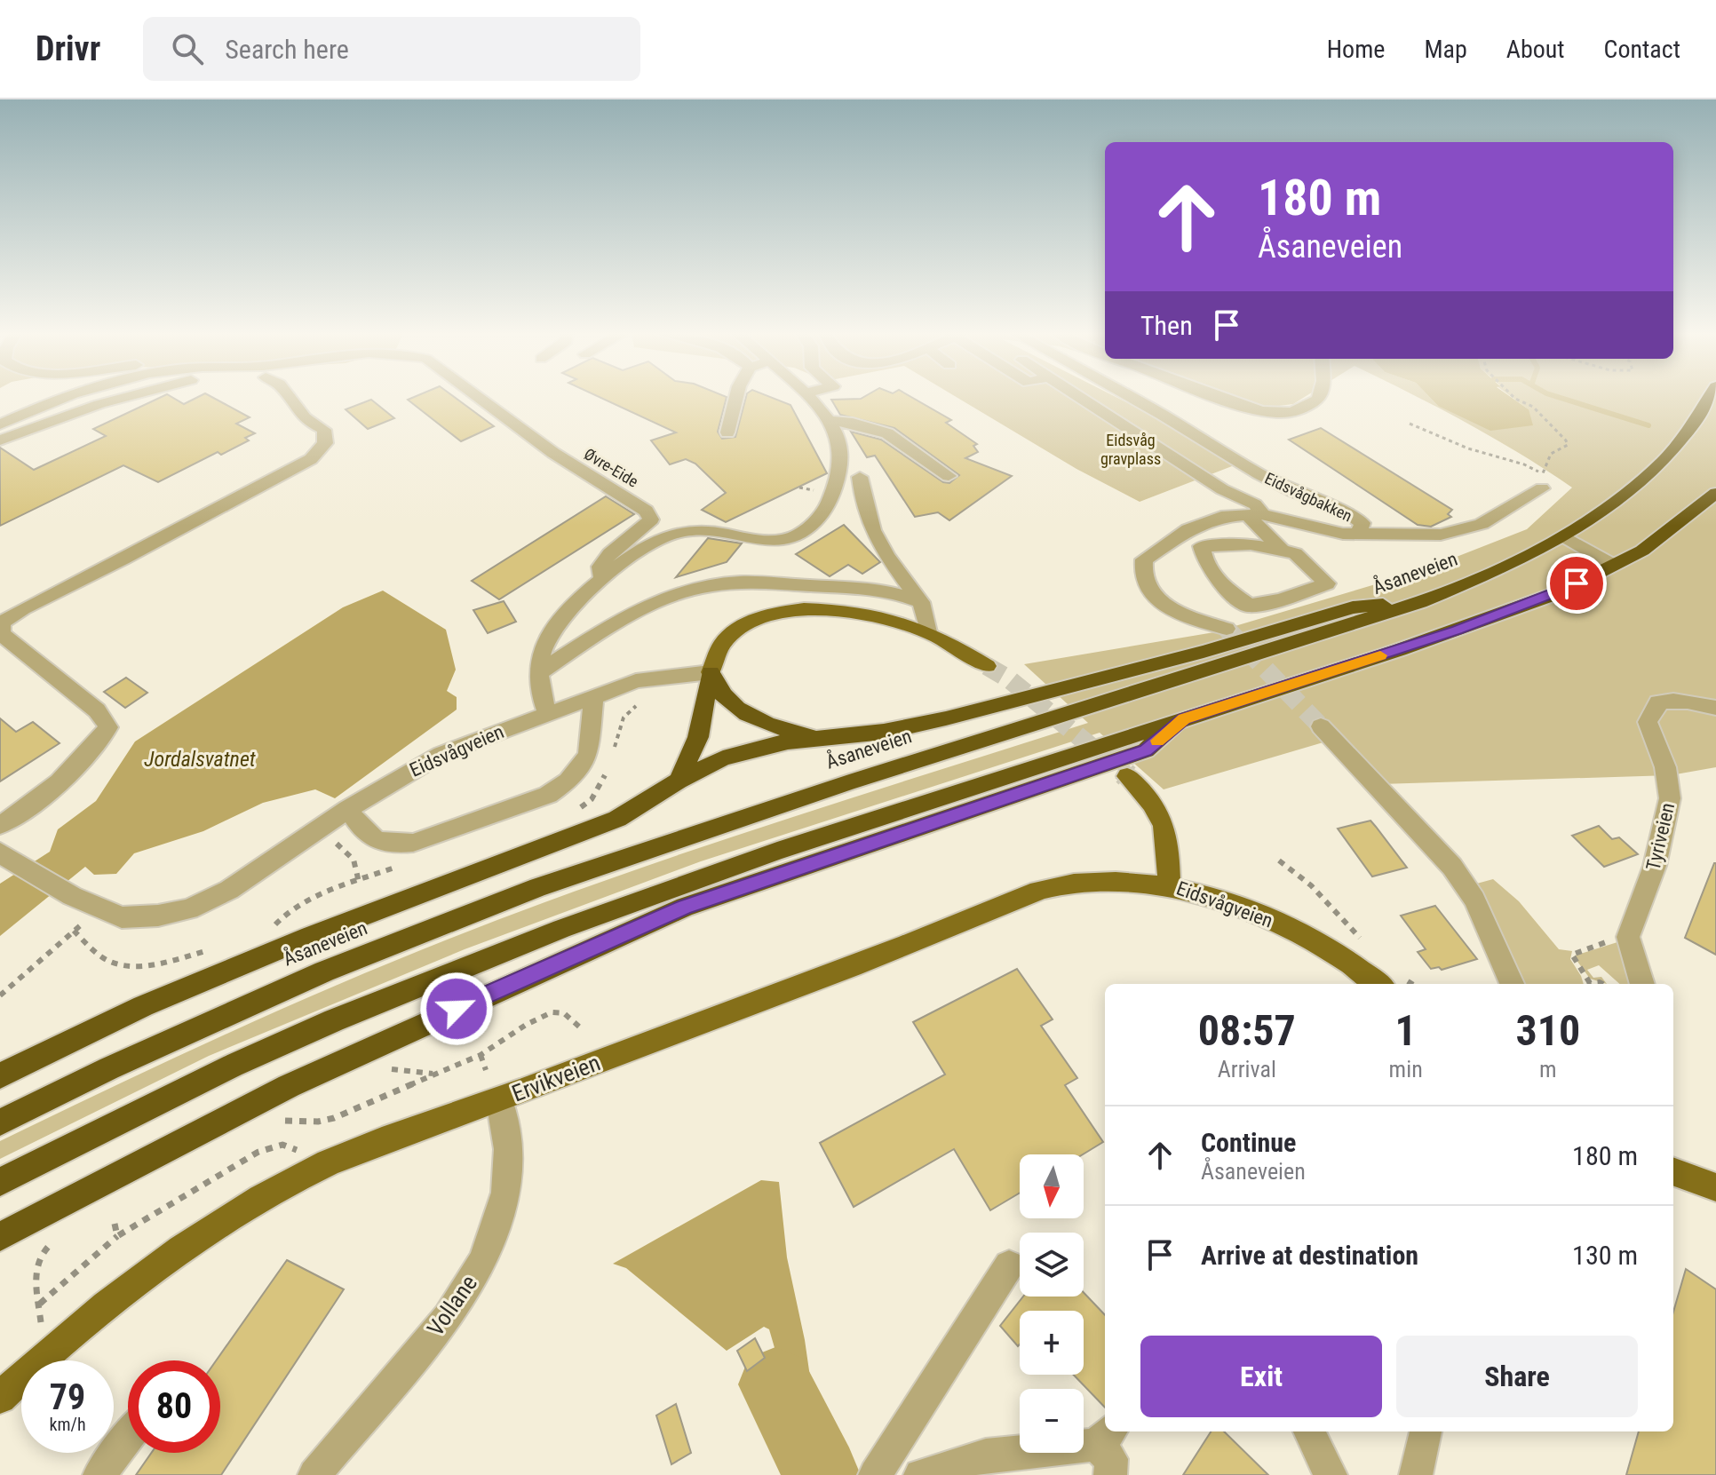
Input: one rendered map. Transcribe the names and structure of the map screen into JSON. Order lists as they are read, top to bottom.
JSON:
{
  "streets": {
    "highway": ["Åsaneveien"],
    "main road": ["Eidsvågveien", "Ervikveien"],
    "street": [
      "Øvre-Eide",
      "Eidsvågbakken",
      "Tyriveien",
      "Vollane"
    ]
  },
  "crossings": [
    ["Eidsvågveien", "Ervikveien"],
    ["Ervikveien", "Vollane"]
  ],
  "water": ["Jordalsvatnet"],
  "parks": ["Eidsvåg gravplass"],
  "north": "bottom",
  "page": {
    "header": "Drivr",
    "search": "Search here",
    "nav": [
      "Home",
      "Map",
      "About",
      "Contact"
    ],
    "turn": ["180 m", "Åsaneveien"],
    "then": "Then",
    "eta": [
      "08:57",
      "Arrival",
      "1",
      "min",
      "310",
      "m"
    ],
    "list": [
      {
        "name": "Continue",
        "note": "Åsaneveien",
        "value": "180 m"
      },
      {
        "name": "Arrive at destination",
        "value": "130 m"
      }
    ],
    "map_buttons": ["+", "−"],
    "buttons": ["Exit", "Share"],
    "speed": "79 km/h",
    "limit": "80"
  }
}
